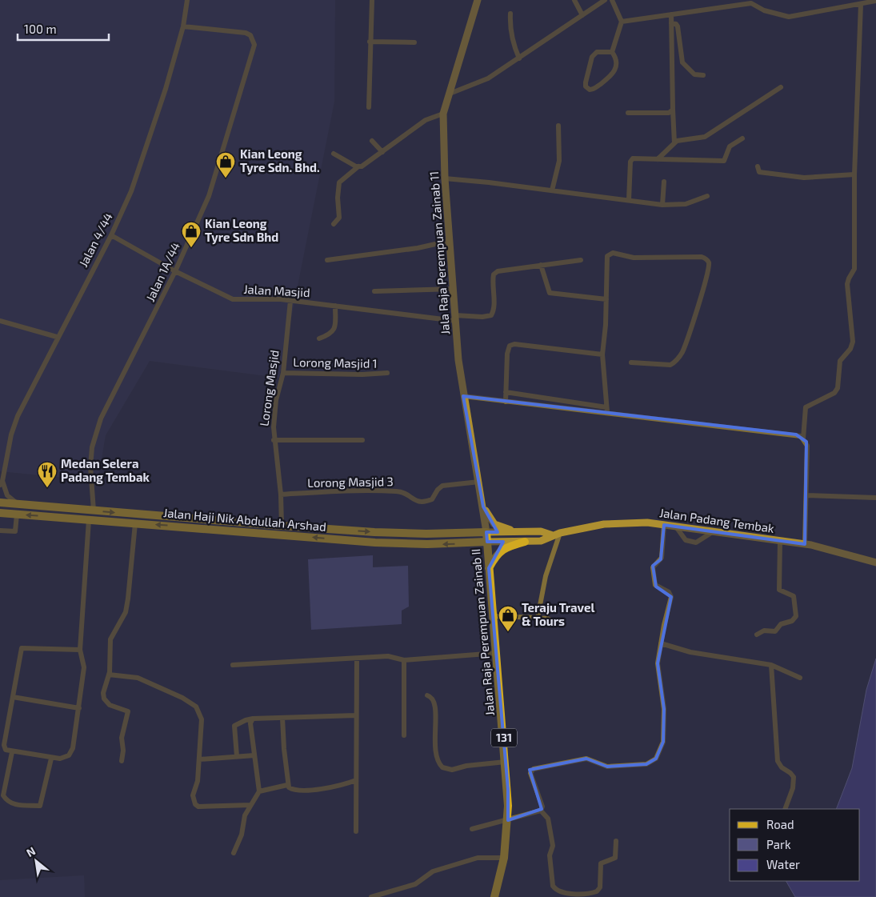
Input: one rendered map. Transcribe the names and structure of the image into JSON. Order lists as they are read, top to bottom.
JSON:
{
  "streets": {
    "main road": [
      "Jala Raja Perempuan Zainab 11",
      "Jalan Haji Nik Abdullah Arshad",
      "Jalan Padang Tembak",
      "Jalan Raja Perempuan Zainab II",
      "131"
    ],
    "street": [
      "Jalan 4/44",
      "Jalan 1A/44",
      "Jalan Masjid",
      "Lorong Masjid 1",
      "Lorong Masjid",
      "Lorong Masjid 3"
    ]
  },
  "crossings": [
    ["Jalan 4/44", "Jalan 1A/44"],
    ["Jalan 4/44", "Jalan Masjid"],
    ["Jala Raja Perempuan Zainab 11", "Jalan Masjid"],
    ["Jala Raja Perempuan Zainab 11", "Lorong Masjid 3"],
    ["Jala Raja Perempuan Zainab 11", "Jalan Haji Nik Abdullah Arshad"],
    ["Jala Raja Perempuan Zainab 11", "Jalan Padang Tembak"],
    ["Jala Raja Perempuan Zainab 11", "Jalan Raja Perempuan Zainab II"],
    ["Jalan 1A/44", "Jalan Masjid"],
    ["Jalan 1A/44", "Jalan Haji Nik Abdullah Arshad"],
    ["Jalan Masjid", "Lorong Masjid"],
    ["Lorong Masjid 1", "Lorong Masjid"],
    ["Lorong Masjid", "Lorong Masjid 3"],
    ["Lorong Masjid", "Jalan Haji Nik Abdullah Arshad"],
    ["Jalan Haji Nik Abdullah Arshad", "Jalan Padang Tembak"],
    ["Jalan Haji Nik Abdullah Arshad", "Jalan Raja Perempuan Zainab II"],
    ["Jalan Padang Tembak", "Jalan Raja Perempuan Zainab II"]
  ],
  "places": {
    "shop": ["Kian Leong Tyre Sdn. Bhd.", "Kian Leong Tyre Sdn Bhd", "Teraju Travel & Tours"],
    "restaurant": ["Medan Selera Padang Tembak"]
  },
  "legend": ["Road", "Park", "Water"],
  "scale_bar": "100 m",
  "north": "top left"
}
